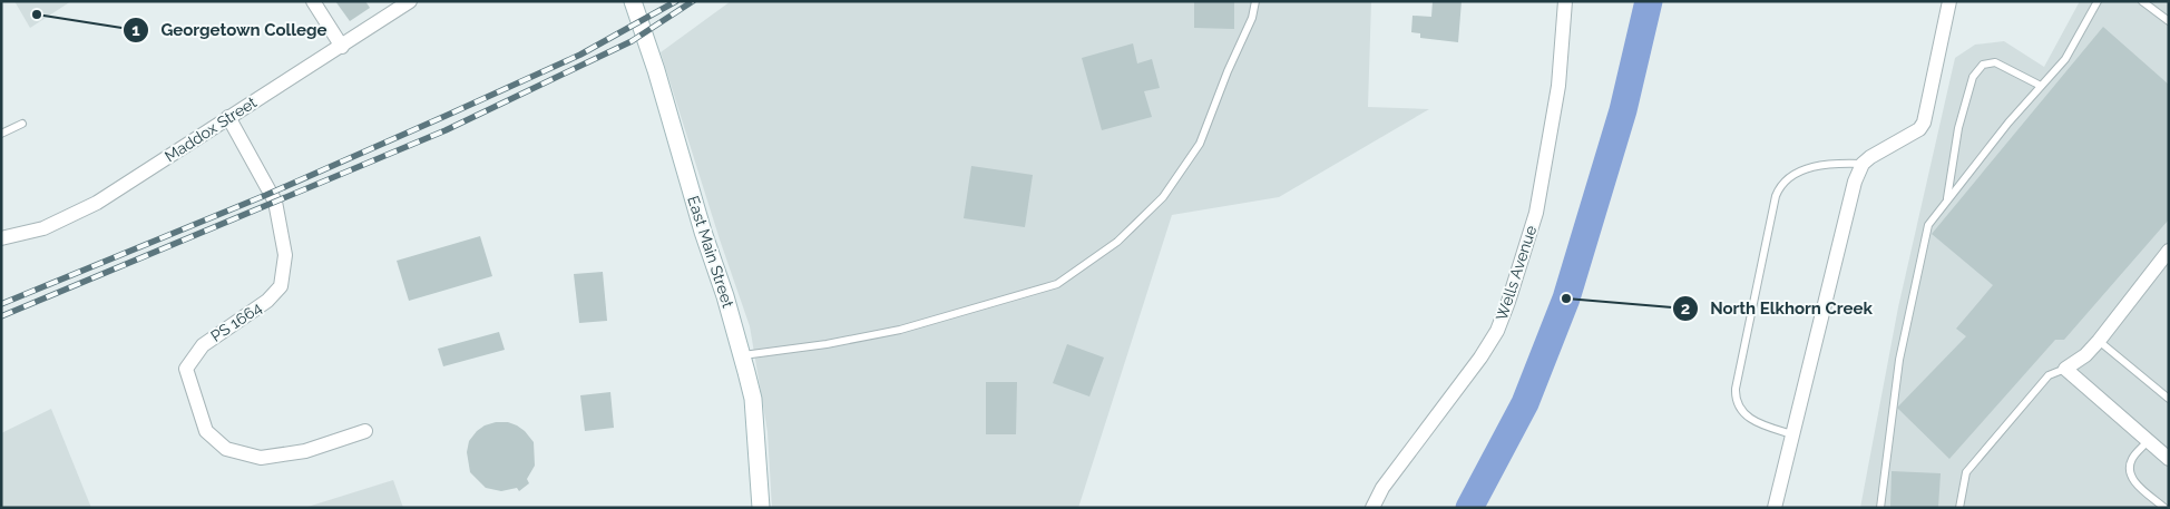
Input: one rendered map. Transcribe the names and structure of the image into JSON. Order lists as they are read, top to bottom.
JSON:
{
  "streets": {
    "street": [
      "Maddox Street",
      "East Main Street",
      "Wells Avenue",
      "PS 1664"
    ]
  },
  "crossings": [
    ["Maddox Street", "PS 1664"]
  ],
  "places": ["Georgetown College", "North Elkhorn Creek"]
}
